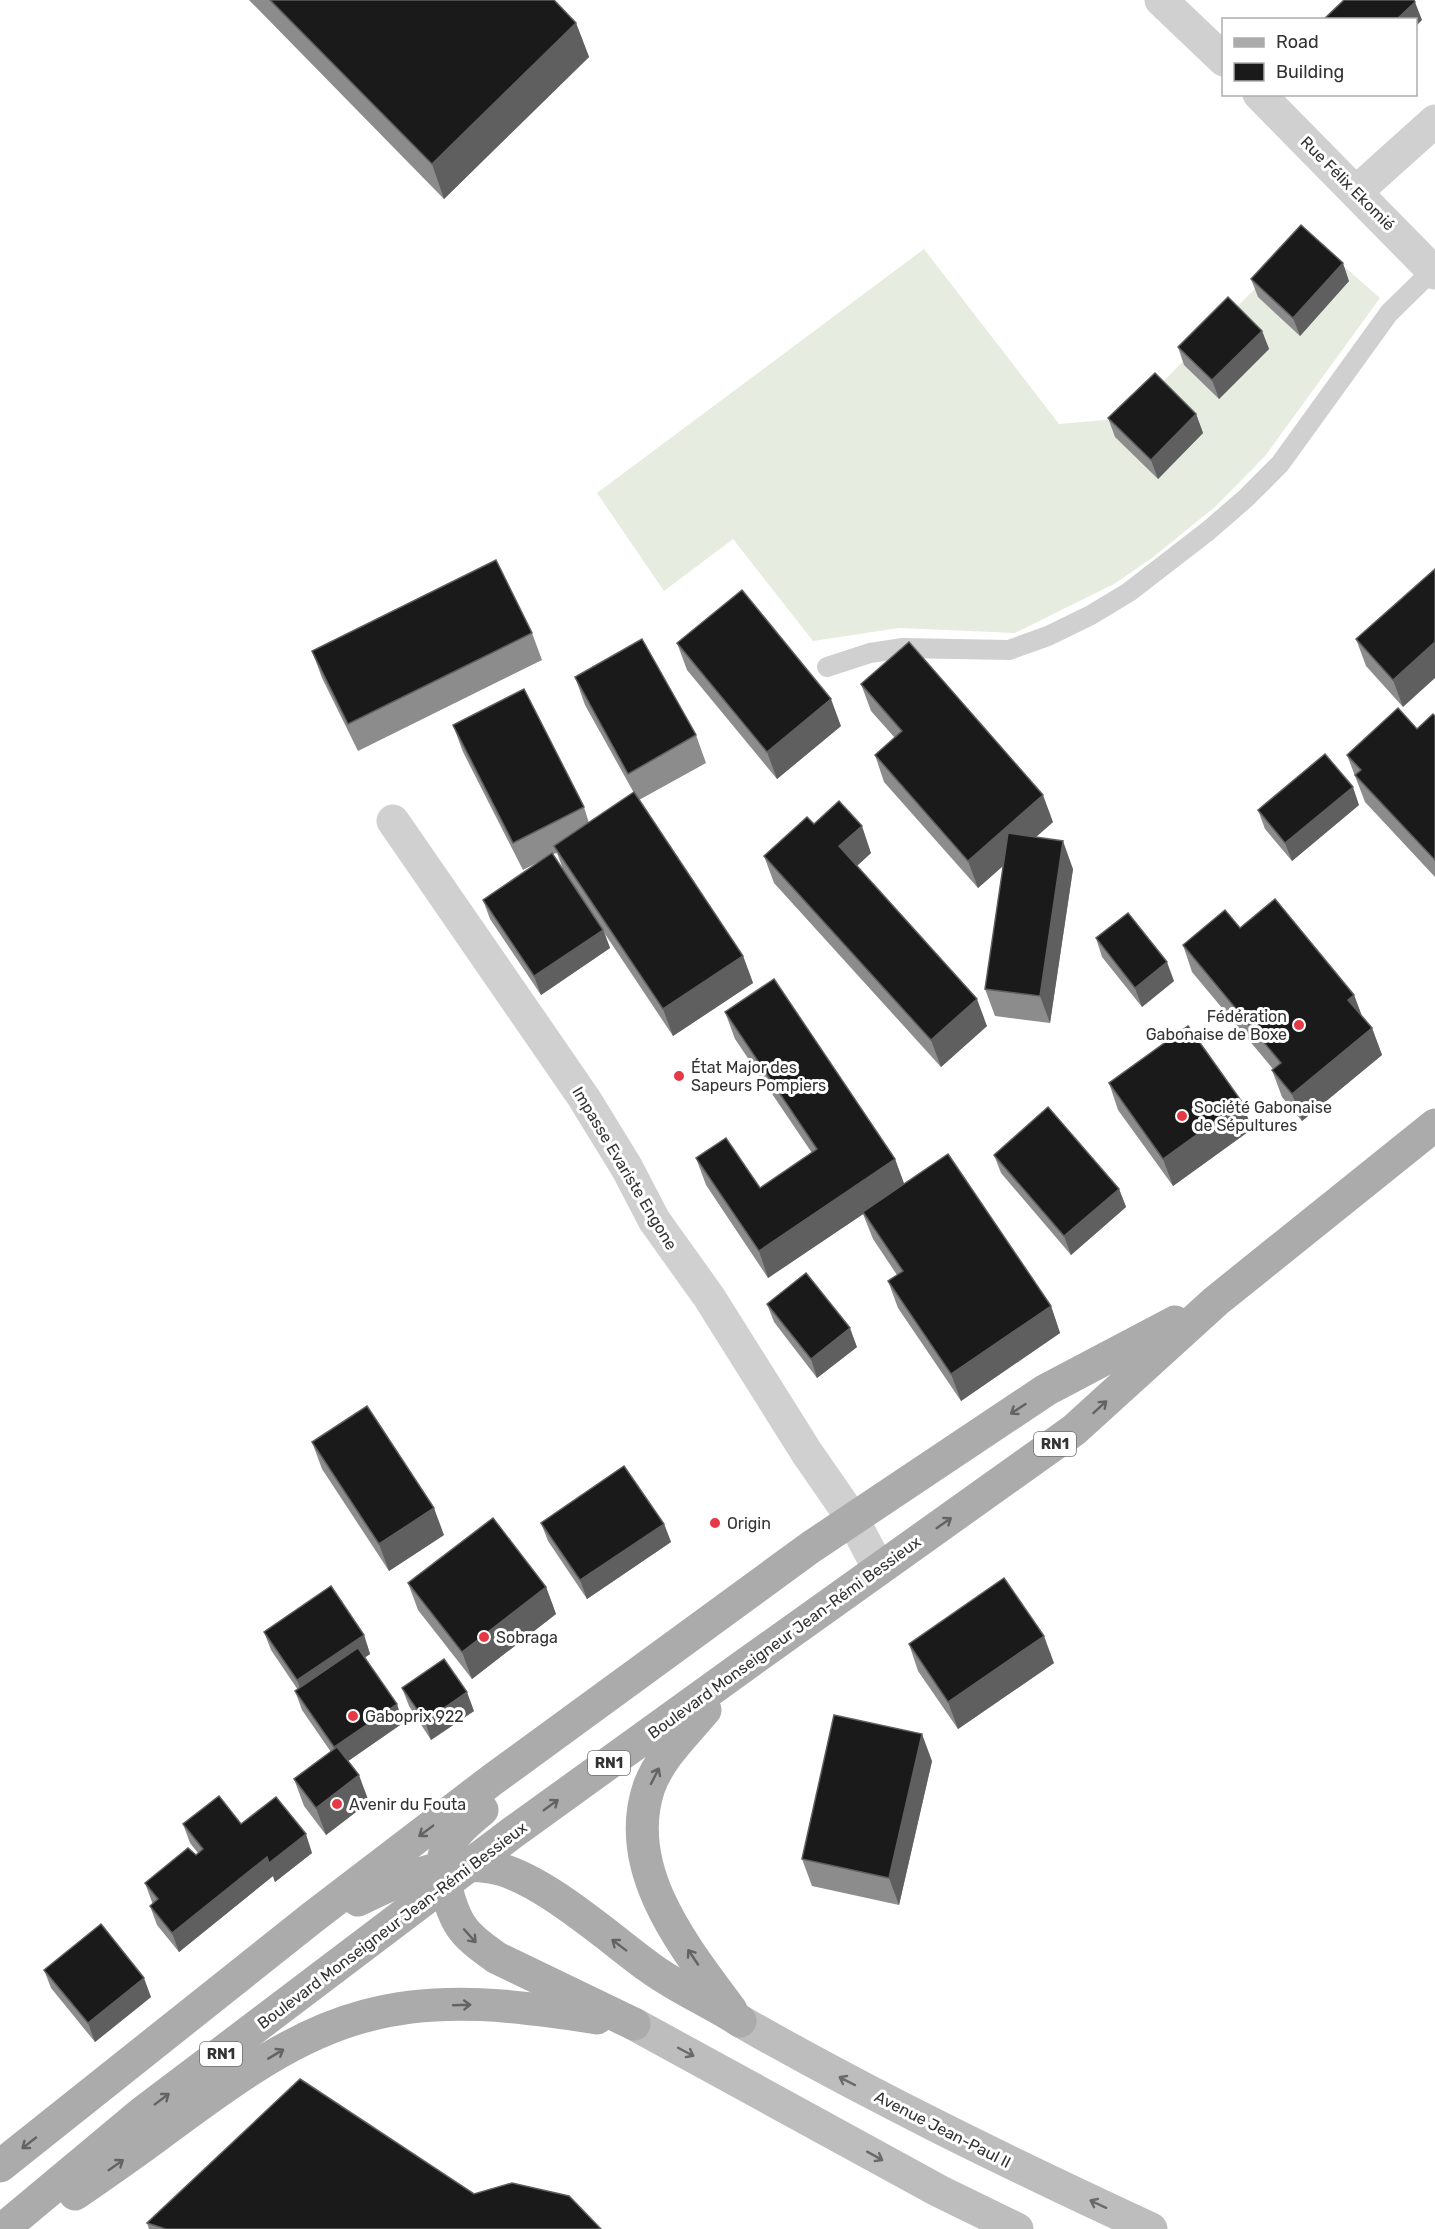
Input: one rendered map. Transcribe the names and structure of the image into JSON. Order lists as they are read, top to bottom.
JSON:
{
  "streets": {
    "main road": ["RN1", "Boulevard Monseigneur Jean-Rémi Bessieux", "Avenue Jean-Paul II"],
    "street": ["Rue Félix Ekomié", "Impasse Evariste Engone"]
  },
  "crossings": [
    ["Impasse Evariste Engone", "Boulevard Monseigneur Jean-Rémi Bessieux"]
  ],
  "places": [
    "Fédération Gabonaise de Boxe",
    "État Major des Sapeurs Pompiers",
    "Société Gabonaise de Sépultures",
    "Origin",
    "Sobraga",
    "Gaboprix 922",
    "Avenir du Fouta"
  ],
  "legend": ["Road", "Building"]
}
